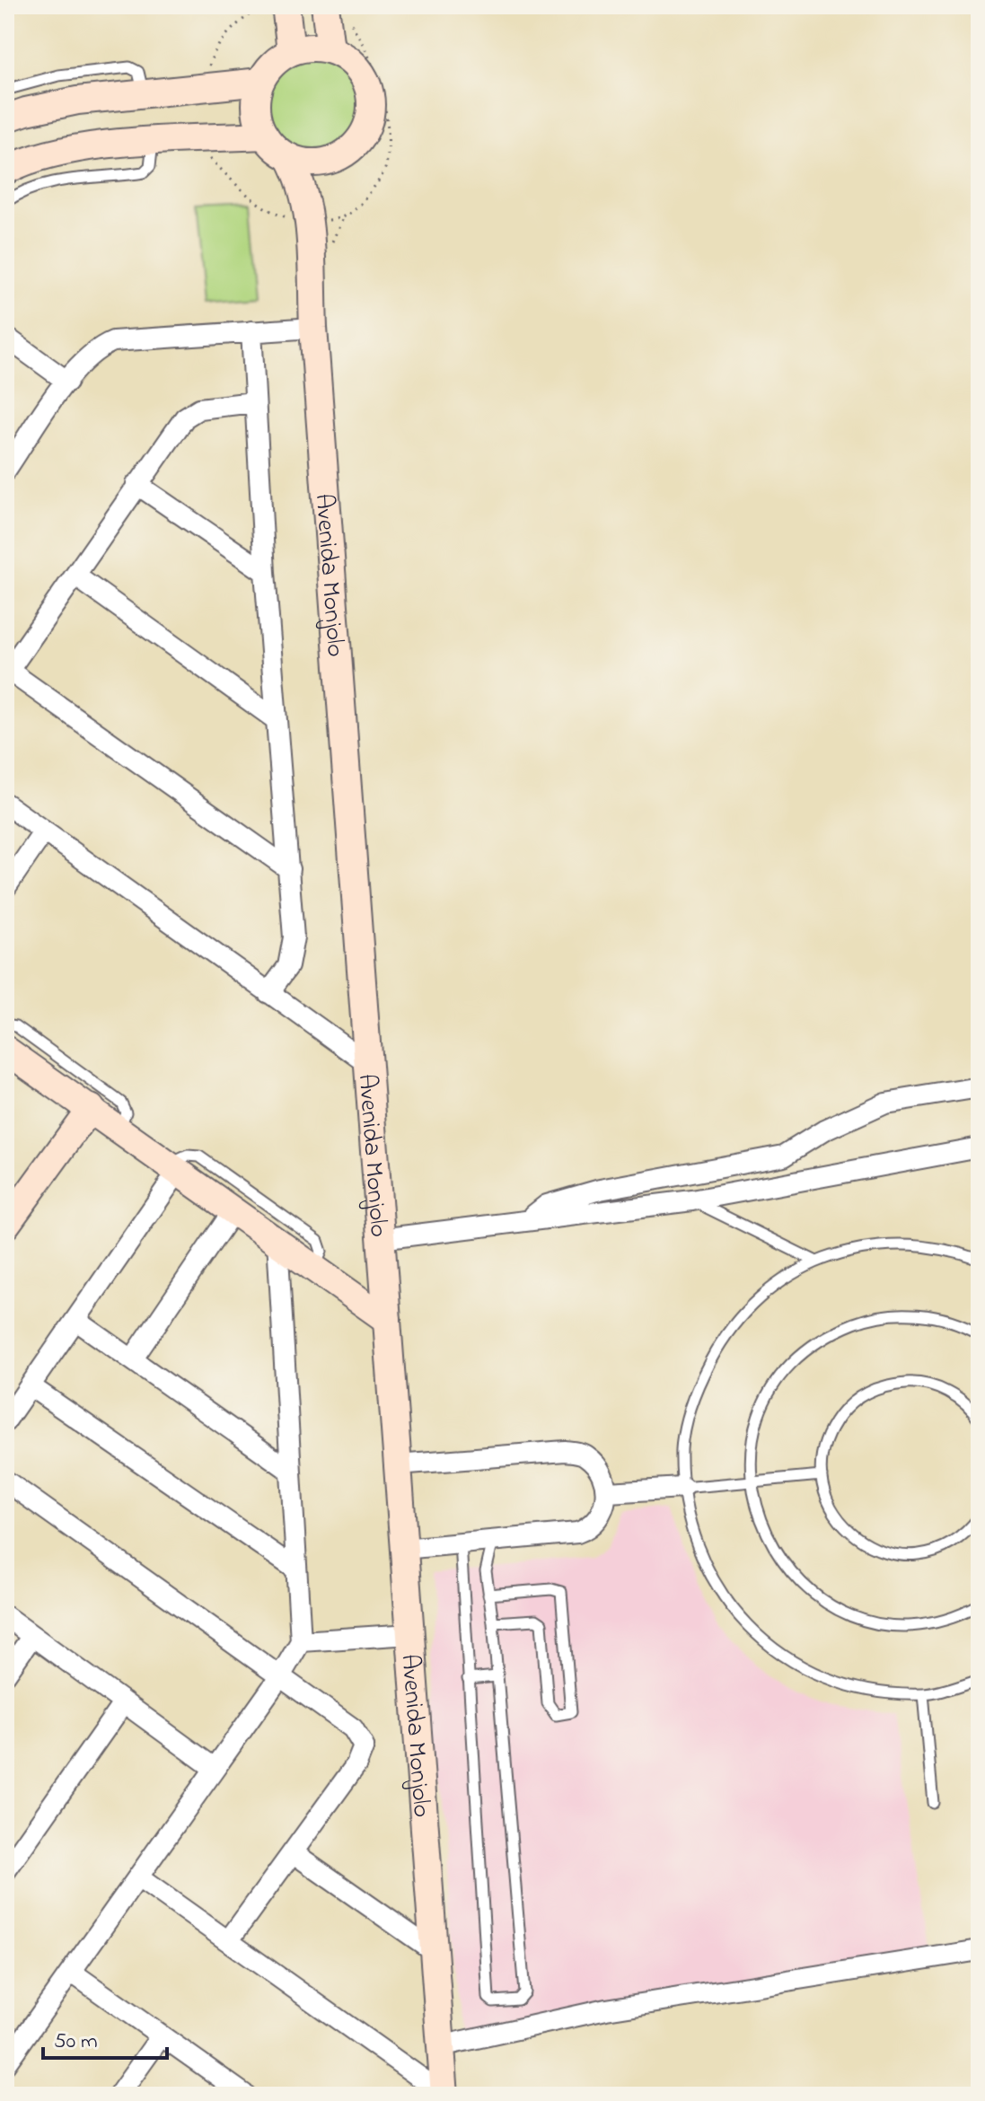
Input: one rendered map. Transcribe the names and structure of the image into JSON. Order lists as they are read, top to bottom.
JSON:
{
  "streets": {
    "street": ["Avenida Monjolo"]
  },
  "scale_bar": "50 m"
}
